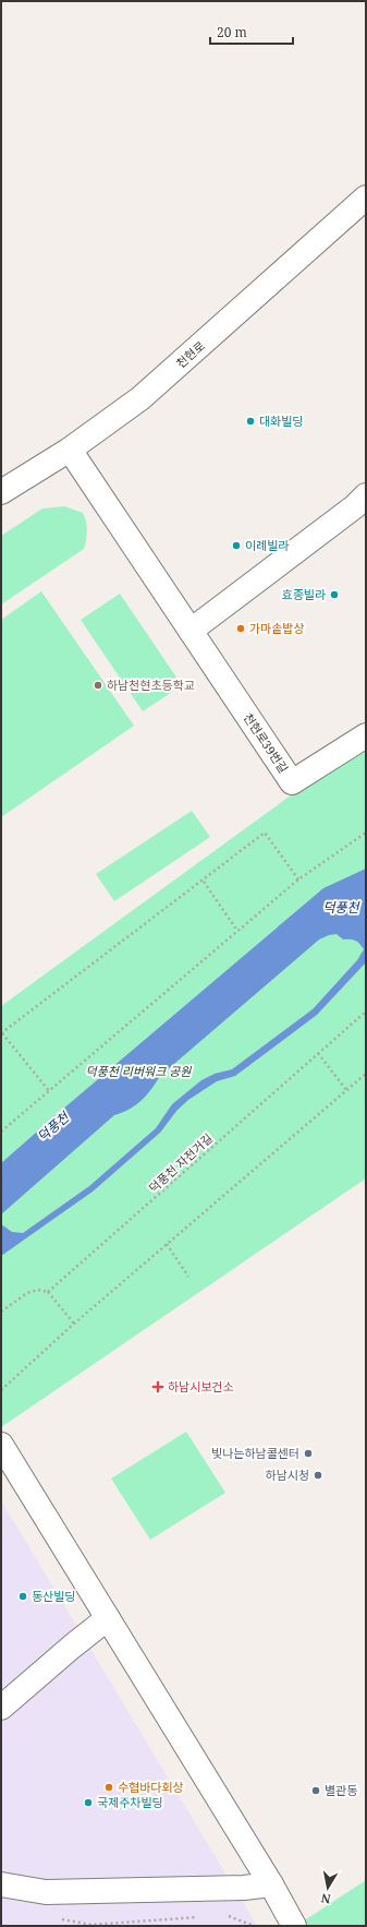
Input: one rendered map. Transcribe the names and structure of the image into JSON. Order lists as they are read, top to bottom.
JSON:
{
  "streets": {
    "street": ["천현로", "천현로39번길"],
    "path": ["덕풍천 자전거길"]
  },
  "crossings": [
    ["천현로", "천현로39번길"]
  ],
  "water": ["덕풍천"],
  "parks": ["덕풍천 리버워크 공원"],
  "places": {
    "other": [
      "대화빌딩",
      "이례빌라",
      "효종빌라",
      "가마솥밥상",
      "하남천현초등학교",
      "빛나는하남콜센터",
      "하남시청",
      "동산빌딩",
      "수협바다회상",
      "별관동",
      "국제주차빌딩"
    ],
    "health": ["하남시보건소"]
  },
  "scale_bar": "20 m",
  "north": "bottom"
}
